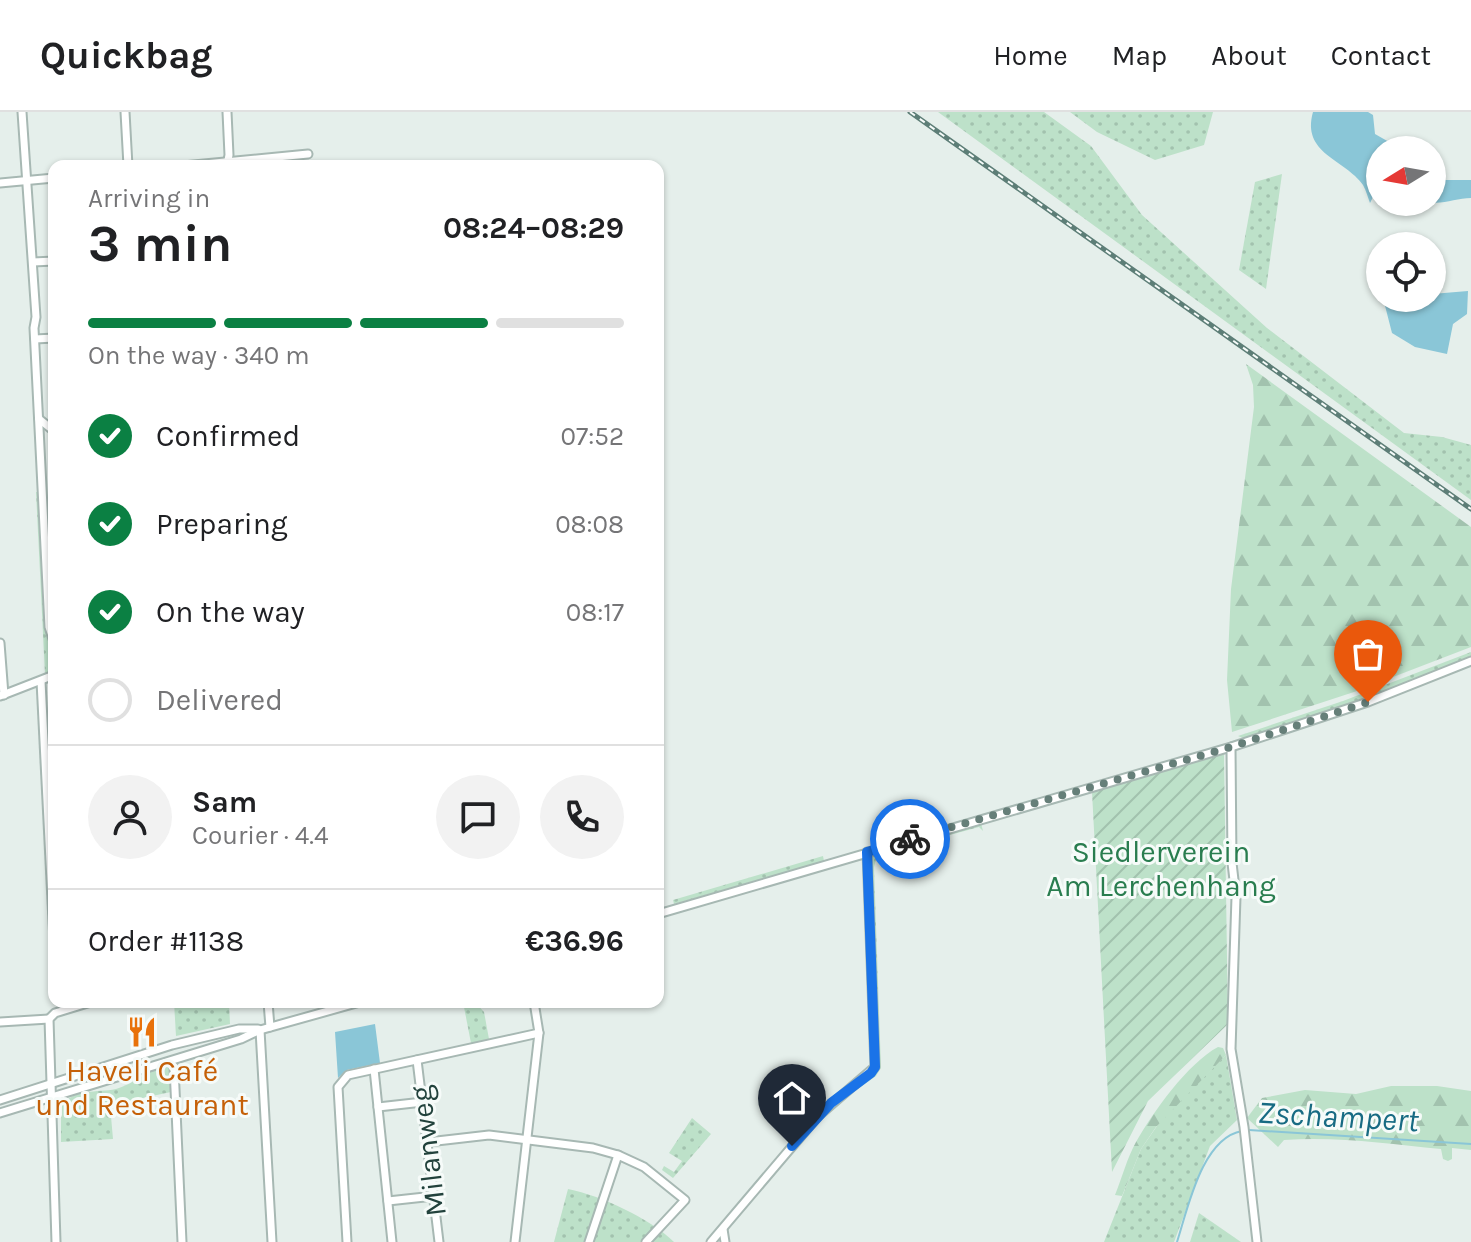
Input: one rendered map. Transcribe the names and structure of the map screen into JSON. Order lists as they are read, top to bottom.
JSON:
{
  "streets": {
    "street": ["Milanweg"]
  },
  "water": ["Zschampert"],
  "parks": ["Siedlerverein Am Lerchenhang"],
  "places": {
    "restaurant": ["Haveli Café und Restaurant"]
  },
  "north": "left",
  "page": {
    "header": "Quickbag",
    "nav": [
      "Home",
      "Map",
      "About",
      "Contact"
    ],
    "heading": ["3 min", "Arriving in", "08:24–08:29"],
    "panel": [
      "Sam",
      "Courier · 4.4",
      "Order #1138",
      "€36.96"
    ],
    "bar": "On the way · 340 m",
    "list": [
      ["Confirmed", "07:52"],
      ["Preparing", "08:08"],
      ["On the way", "08:17"],
      "Delivered"
    ]
  }
}
